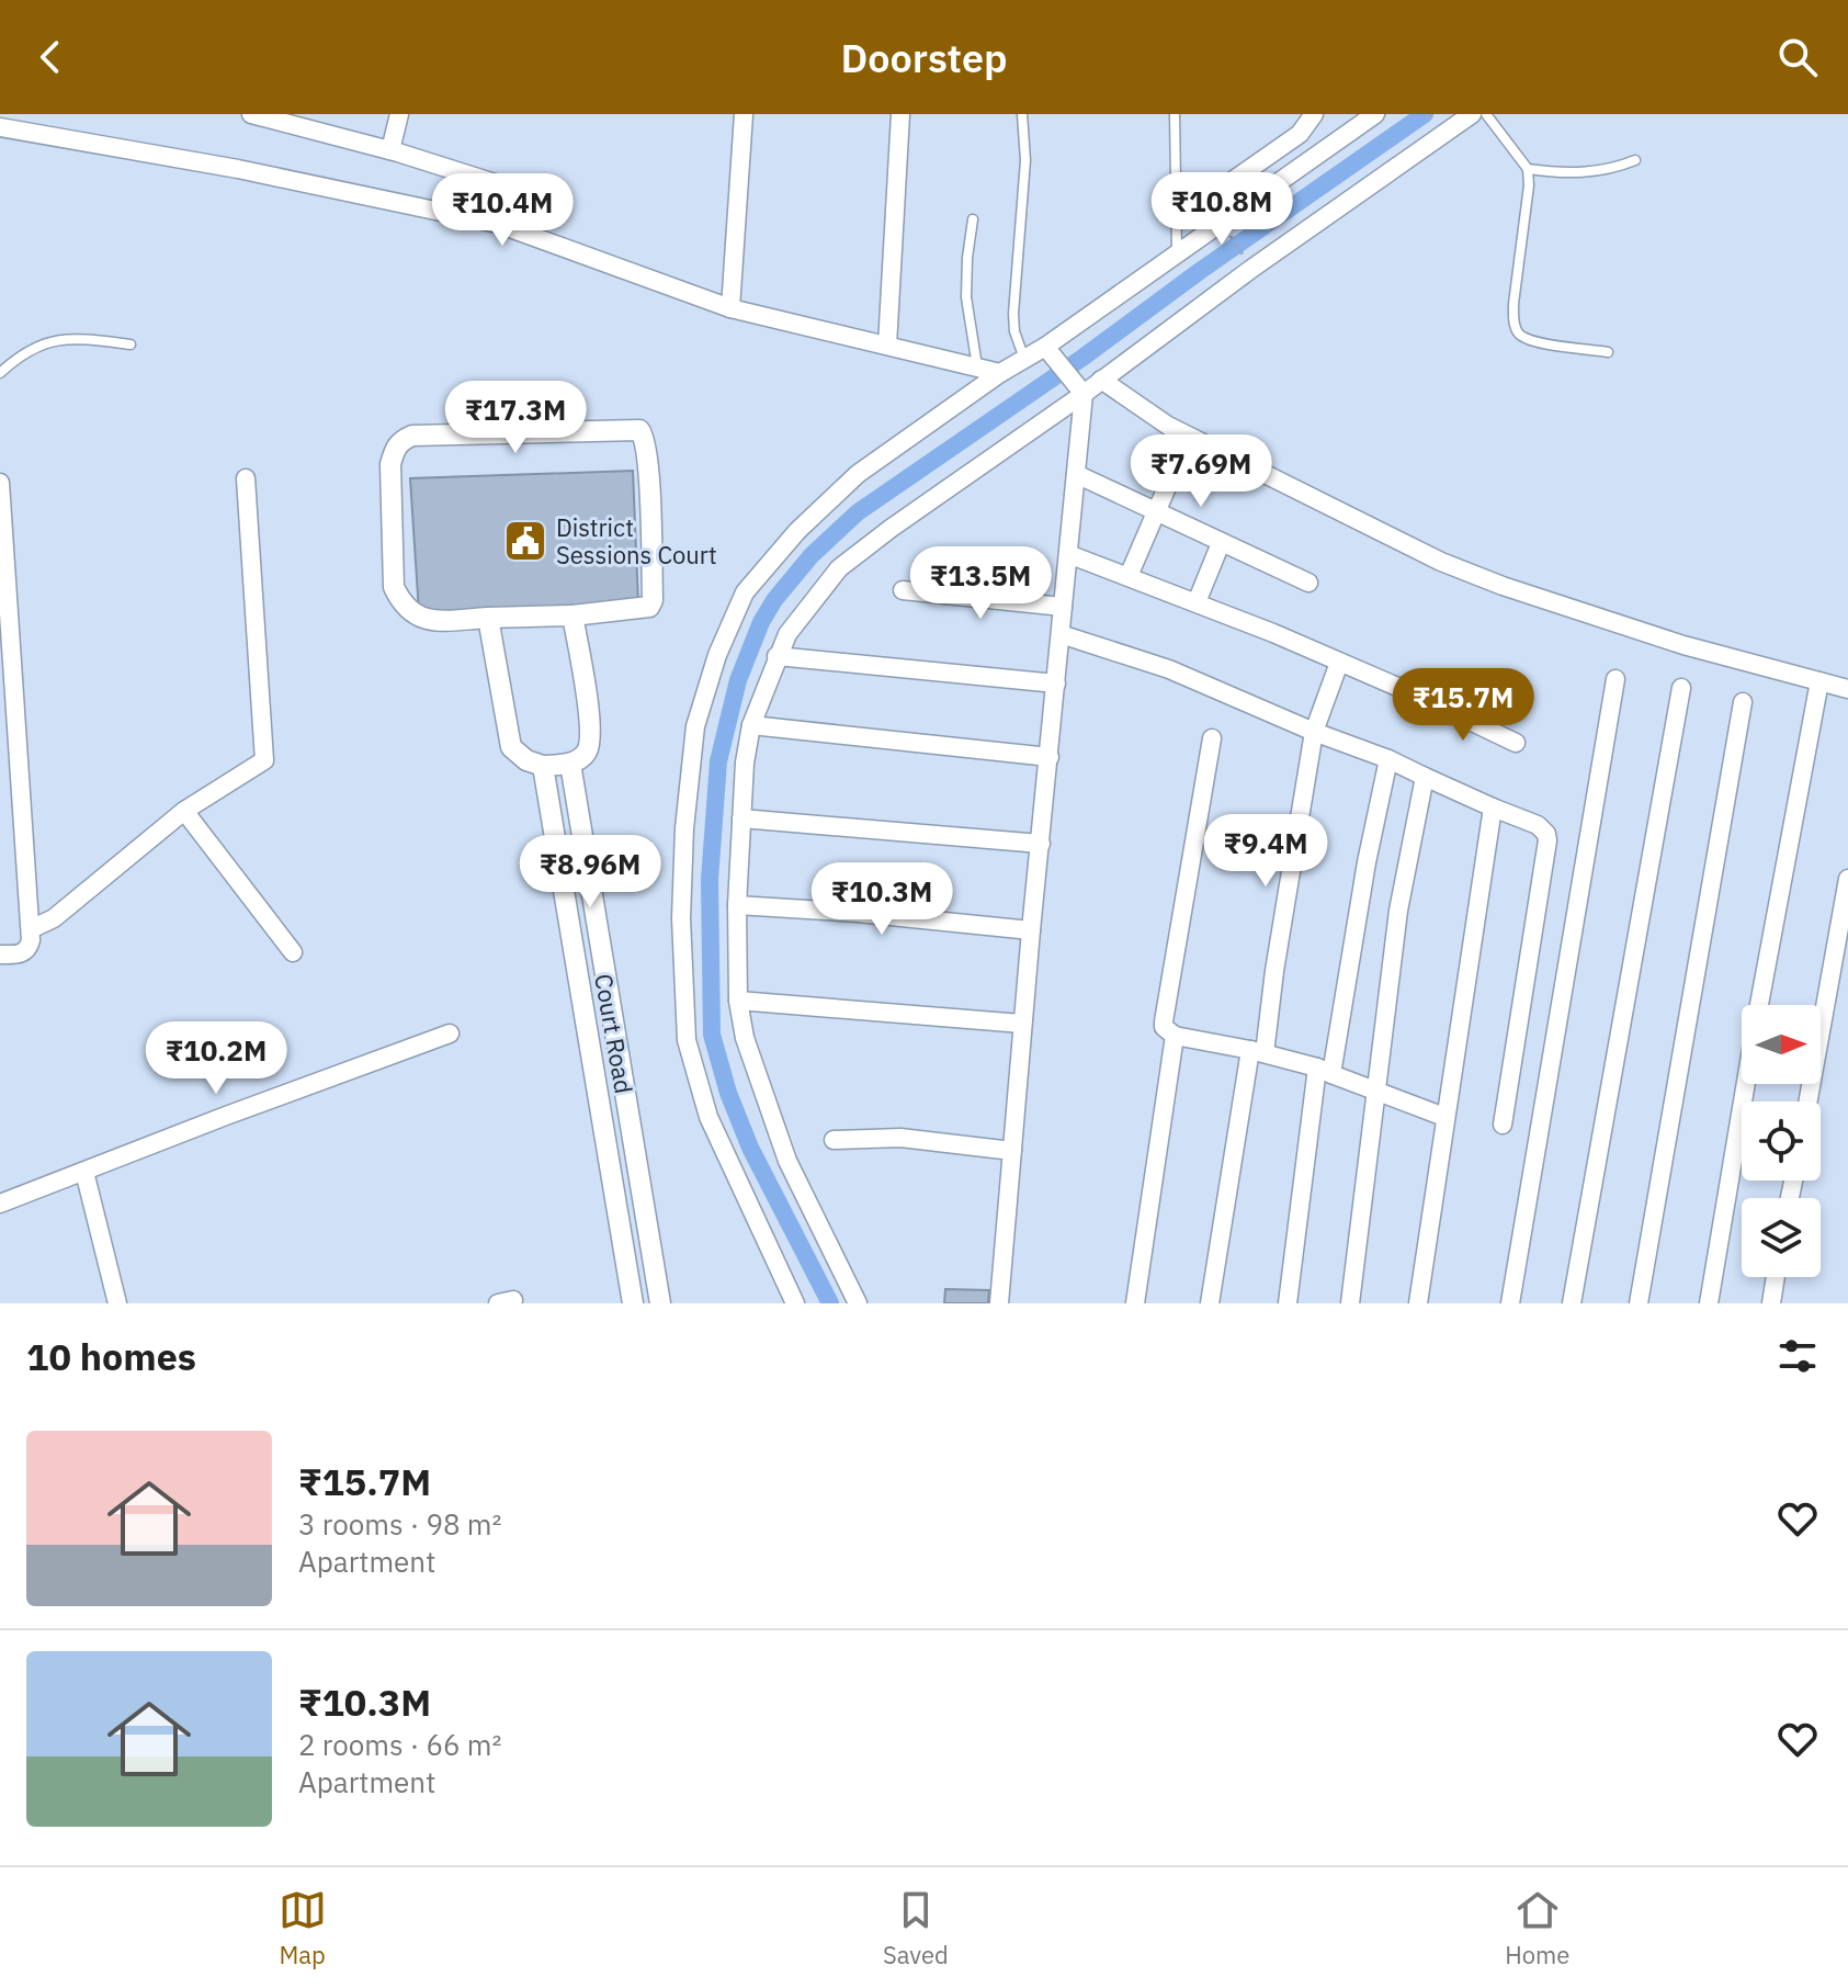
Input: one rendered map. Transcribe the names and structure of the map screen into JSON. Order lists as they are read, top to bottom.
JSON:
{
  "streets": {
    "street": ["Court Road"]
  },
  "places": {
    "public building": ["District Sessions Court"]
  },
  "north": "right",
  "page": {
    "header": "Doorstep",
    "price": [
      "₹10.8M",
      "₹10.4M",
      "₹17.3M",
      "₹7.69M",
      "₹13.5M",
      "₹15.7M",
      "₹9.4M",
      "₹8.96M",
      "₹10.3M",
      "₹10.2M"
    ],
    "heading": "10 homes",
    "list": [
      {
        "name": "₹15.7M",
        "note": "3 rooms · 98 m² · Apartment"
      },
      {
        "name": "₹10.3M",
        "note": "2 rooms · 66 m² · Apartment"
      }
    ],
    "tabs": ["Map", "Saved", "Home"]
  }
}
